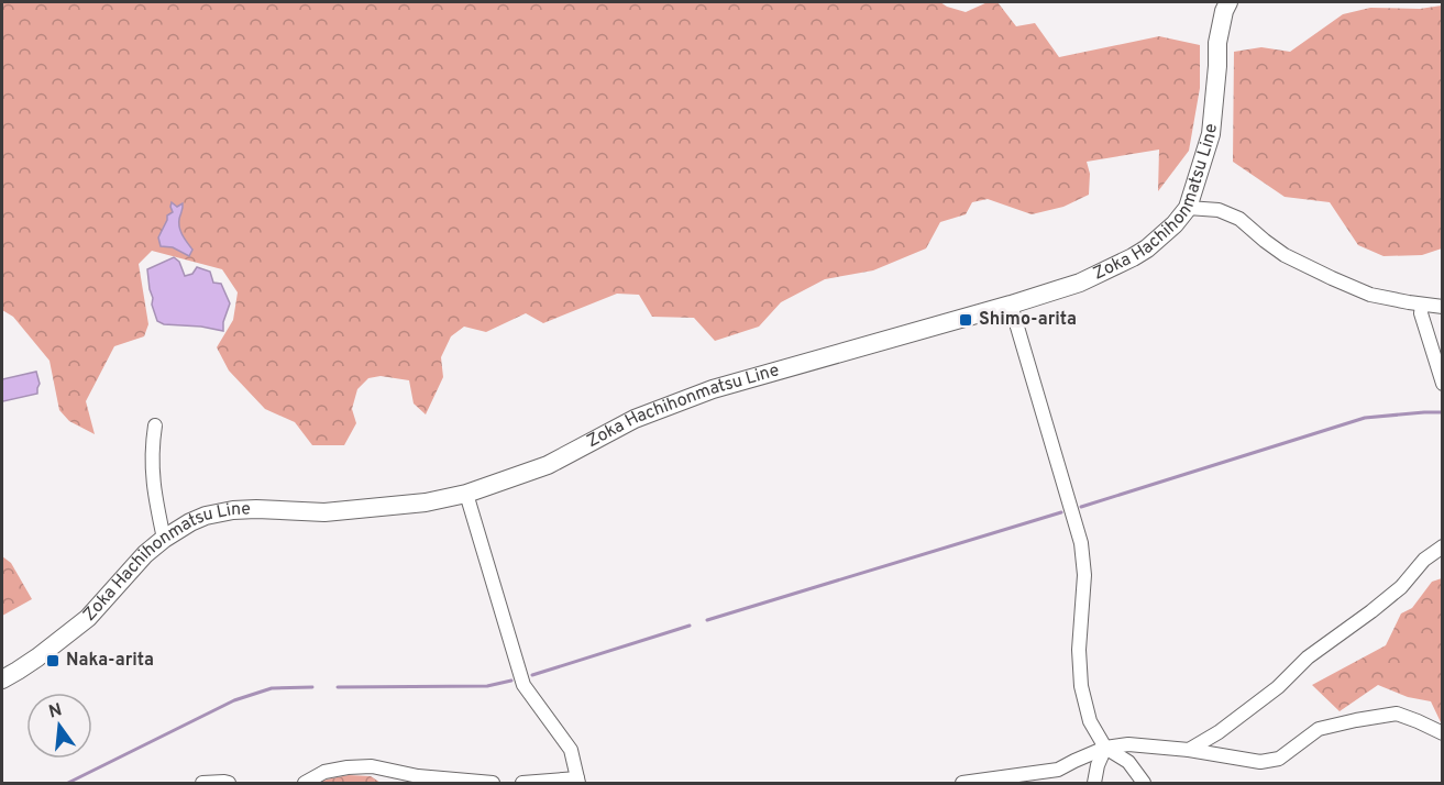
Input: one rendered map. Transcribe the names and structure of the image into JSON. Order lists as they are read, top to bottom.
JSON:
{
  "streets": {
    "main road": ["Zoka Hachihonmatsu Line"]
  },
  "places": {
    "transit": ["Shimo-arita", "Naka-arita"]
  },
  "north": "top"
}
